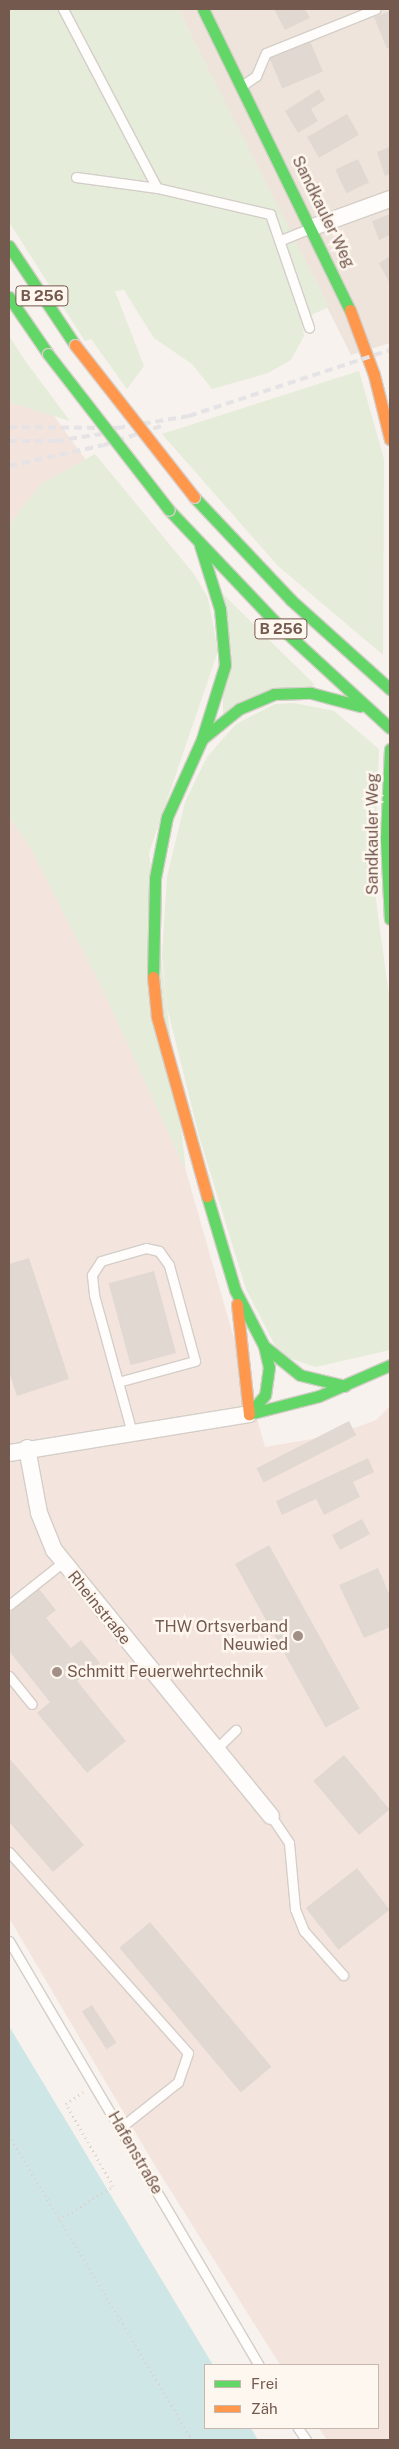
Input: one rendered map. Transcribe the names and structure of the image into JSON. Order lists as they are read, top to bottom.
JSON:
{
  "streets": {
    "main road": ["Sandkauler Weg", "B 256"],
    "street": ["Rheinstraße"],
    "lane": ["Hafenstraße"]
  },
  "places": ["THW Ortsverband Neuwied", "Schmitt Feuerwehrtechnik"],
  "legend": ["Frei", "Zäh"]
}
